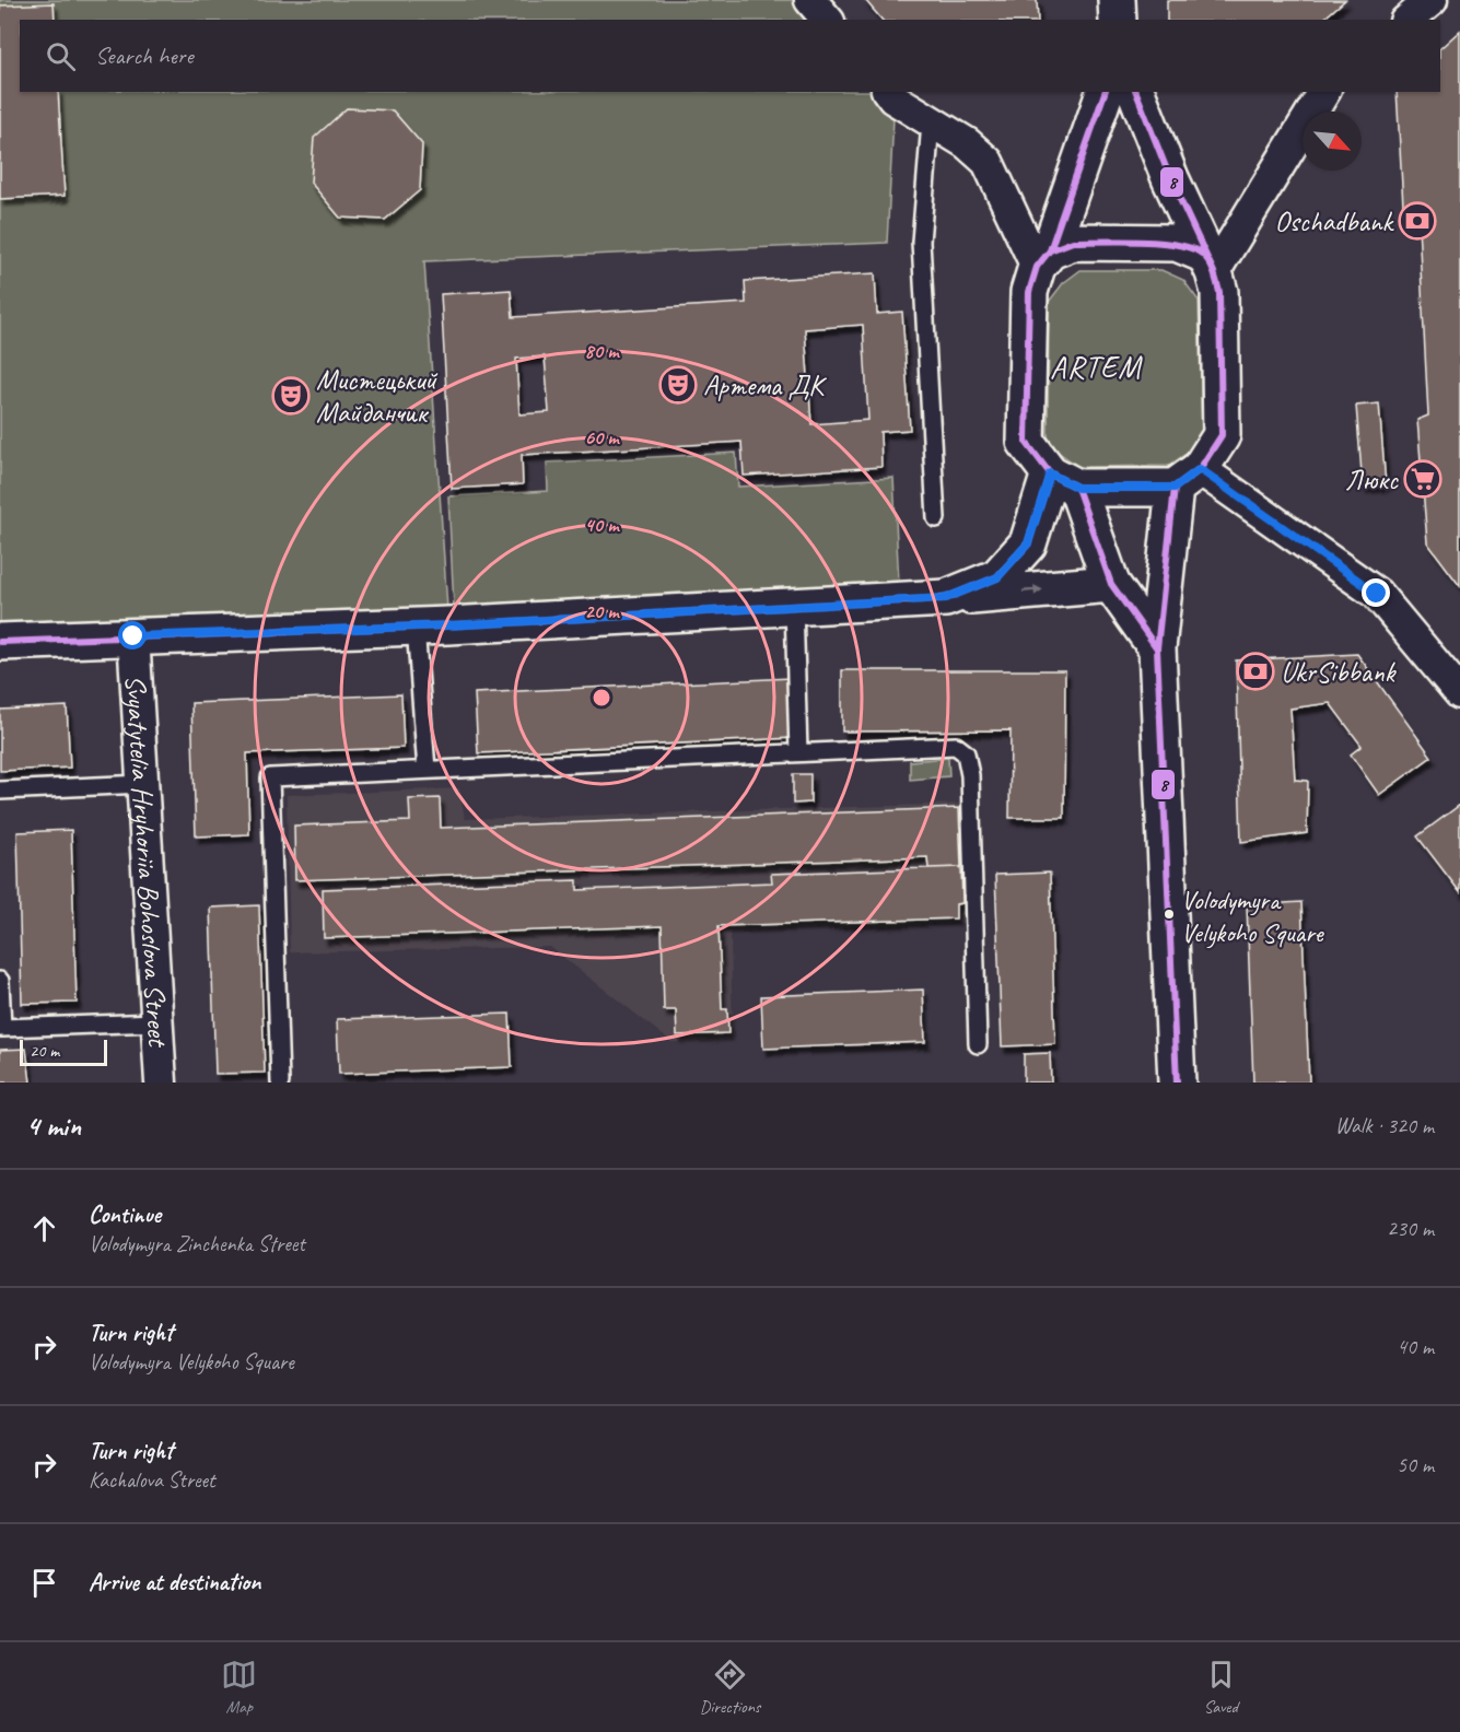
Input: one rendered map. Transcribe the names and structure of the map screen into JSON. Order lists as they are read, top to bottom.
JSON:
{
  "streets": {
    "street": ["Svyatytelia Hryhoriia Bohoslova Street"]
  },
  "districts": ["ARTEM"],
  "places": {
    "bank": ["Oschadbank", "UkrSibbank"],
    "theatre": ["Артема ДК", "Мистецький Майданчик"],
    "supermarket": ["Люкс"],
    "other": ["Volodymyra Velykoho Square"]
  },
  "lines": ["transit line 8"],
  "scale_bar": "20 m",
  "north": "bottom right",
  "page": {
    "search": "Search here",
    "scale": "20 m",
    "heading": ["4 min", "Walk · 320 m"],
    "list": [
      ["Continue", "Volodymyra Zinchenka Street", "230 m"],
      ["Turn right", "Volodymyra Velykoho Square", "40 m"],
      ["Turn right", "Kachalova Street", "50 m"],
      "Arrive at destination"
    ],
    "nav": ["Map", "Directions", "Saved"]
  },
  "rings": [
    "80 m",
    "60 m",
    "40 m",
    "20 m"
  ]
}
